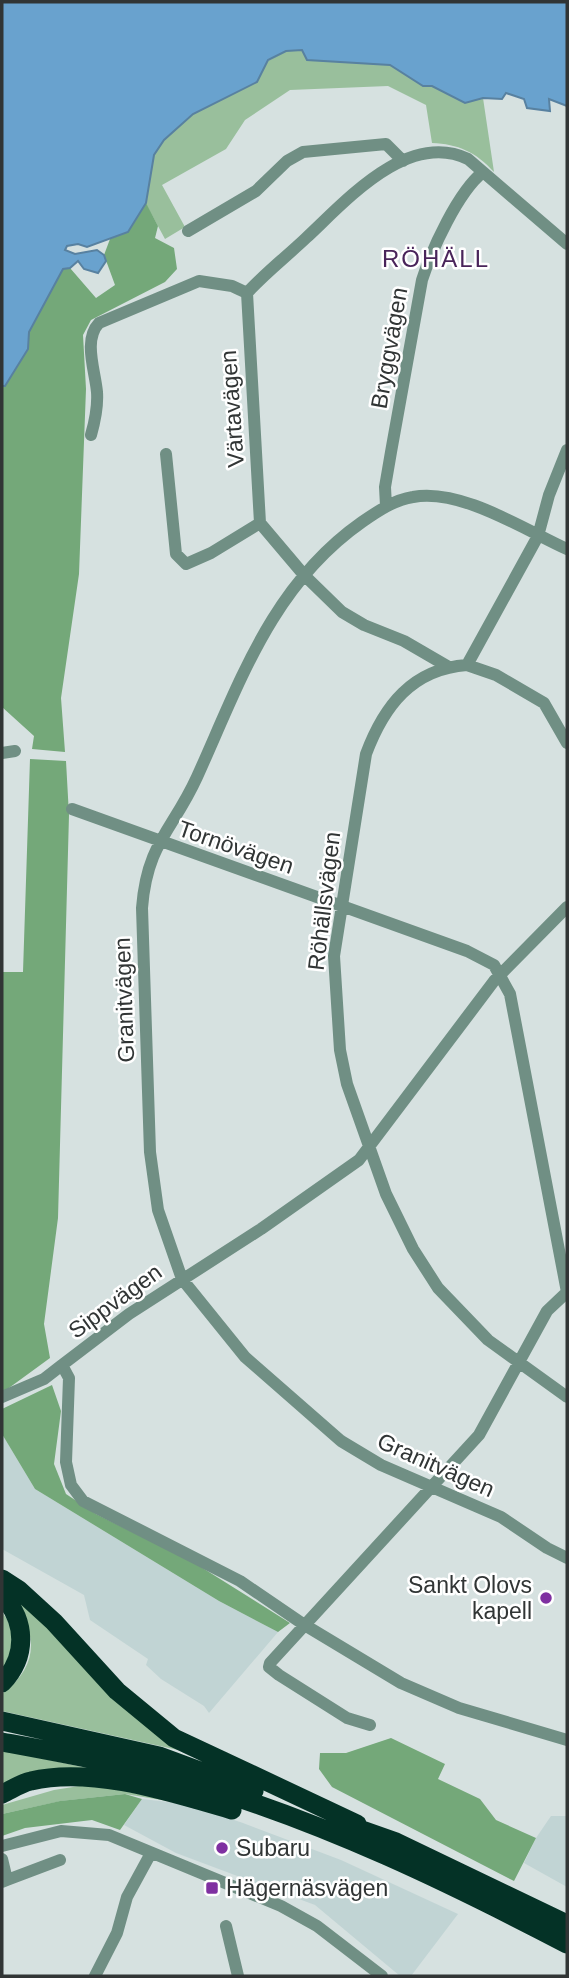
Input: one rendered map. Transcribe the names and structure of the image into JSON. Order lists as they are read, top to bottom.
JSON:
{
  "streets": {
    "street": [
      "Bryggvägen",
      "Värtavägen",
      "Tornövägen",
      "Röhällsvägen",
      "Granitvägen",
      "Sippvägen"
    ]
  },
  "crossings": [
    ["Bryggvägen", "Granitvägen"],
    ["Tornövägen", "Röhällsvägen"],
    ["Tornövägen", "Granitvägen"],
    ["Tornövägen", "Sippvägen"],
    ["Röhällsvägen", "Sippvägen"],
    ["Granitvägen", "Sippvägen"]
  ],
  "districts": ["RÖHÄLL"],
  "places": {
    "other": ["Sankt Olovs kapell", "Subaru"],
    "transit": ["Hägernäsvägen"]
  }
}
